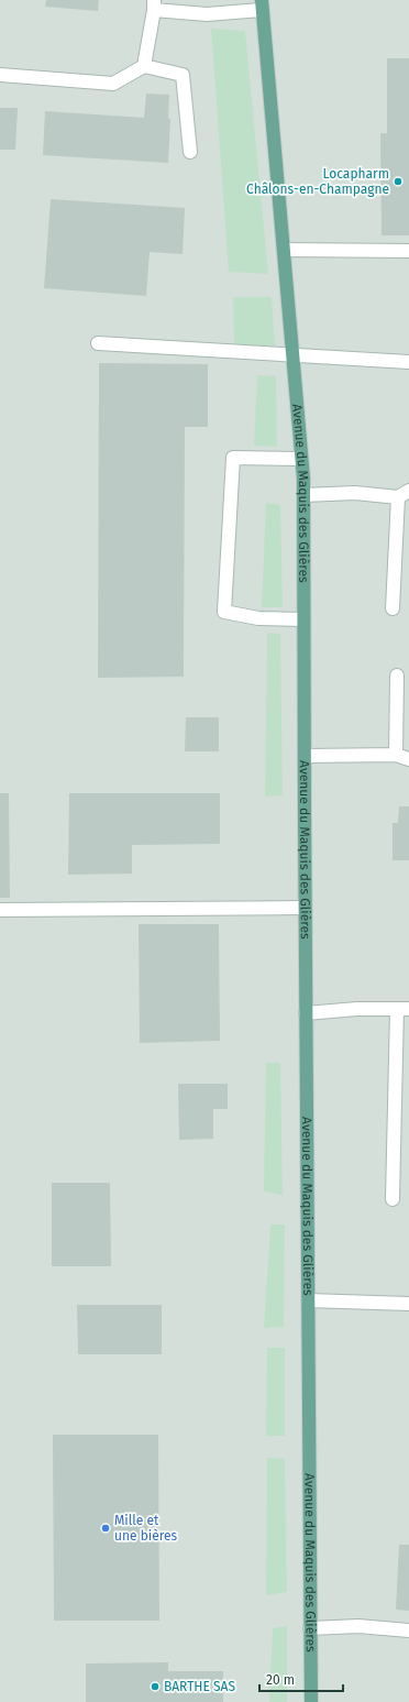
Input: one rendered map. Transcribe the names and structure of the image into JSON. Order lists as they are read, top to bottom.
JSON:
{
  "streets": {
    "main road": ["Avenue du Maquis des Glières"]
  },
  "places": ["Locapharm Châlons-en-Champagne", "Mille et une bières", "BARTHE SAS"],
  "scale_bar": "20 m"
}
